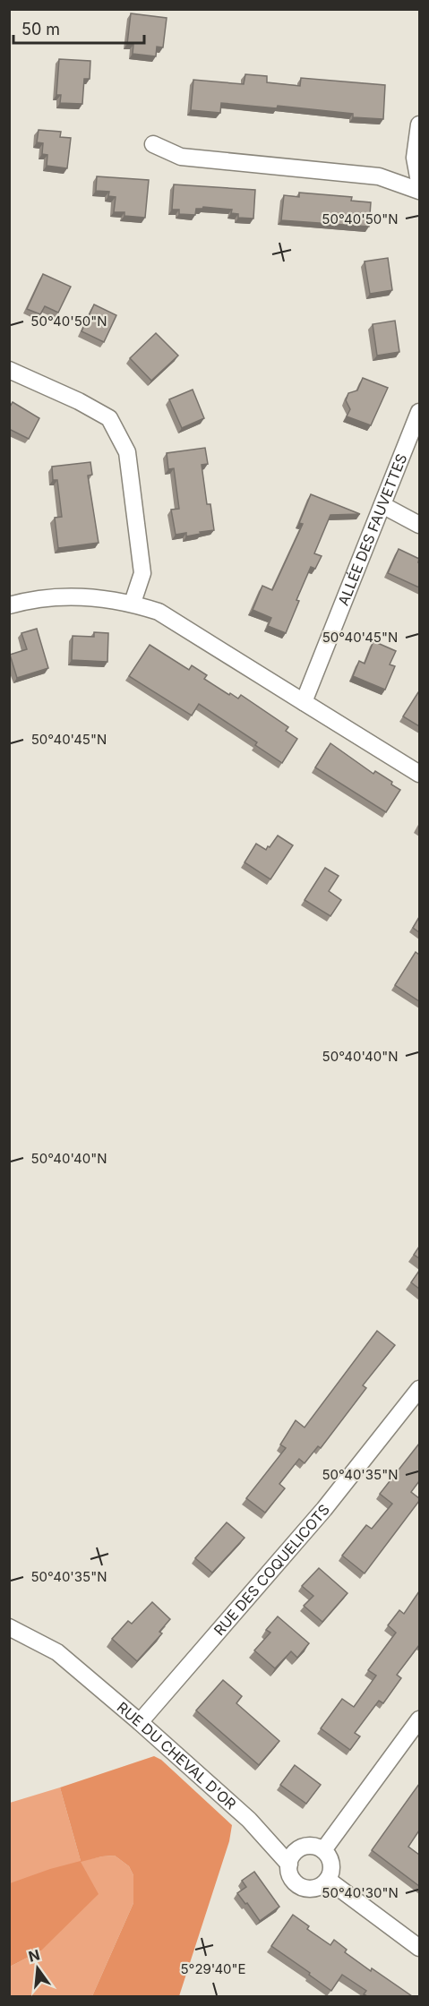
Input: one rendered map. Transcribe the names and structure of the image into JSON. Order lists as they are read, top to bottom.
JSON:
{
  "streets": {
    "street": ["ALLÉE DES FAUVETTES", "RUE DES COQUELICOTS", "RUE DU CHEVAL D'OR"]
  },
  "crossings": [
    ["RUE DES COQUELICOTS", "RUE DU CHEVAL D'OR"]
  ],
  "scale_bar": "50 m",
  "north": "top",
  "coordinates": [
    "50°40'50\"N",
    "50°40'45\"N",
    "50°40'40\"N",
    "50°40'35\"N",
    "50°40'30\"N",
    "5°29'40\"E"
  ]
}
